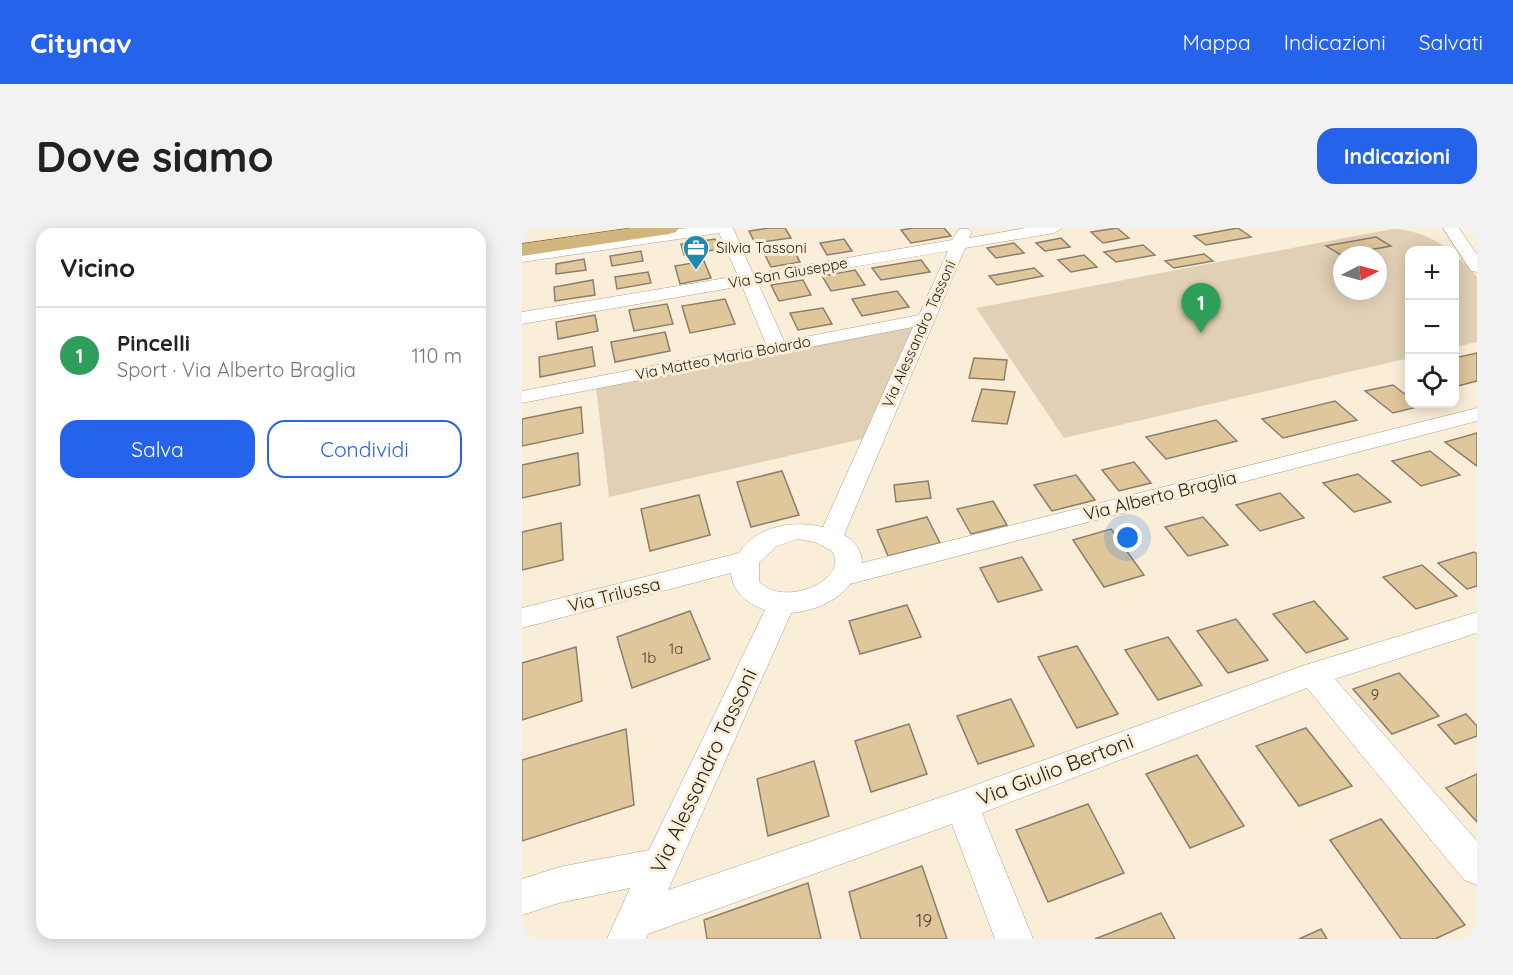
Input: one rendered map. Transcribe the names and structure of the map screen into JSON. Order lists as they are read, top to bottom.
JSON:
{
  "streets": {
    "street": [
      "Via San Giuseppe",
      "Via Alessandro Tassoni",
      "Via Matteo Maria Boiardo",
      "Via Alberto Braglia",
      "Via Trilussa",
      "Via Giulio Bertoni"
    ]
  },
  "crossings": [
    ["Via San Giuseppe", "Via Alessandro Tassoni"],
    ["Via Alessandro Tassoni", "Via Matteo Maria Boiardo"],
    ["Via Alessandro Tassoni", "Via Alberto Braglia"],
    ["Via Alessandro Tassoni", "Via Trilussa"],
    ["Via Alessandro Tassoni", "Via Giulio Bertoni"],
    ["Via Alberto Braglia", "Via Trilussa"]
  ],
  "places": {
    "office": ["Silvia Tassoni"]
  },
  "house_numbers": [
    "1a",
    "1b",
    "9",
    "19"
  ],
  "north": "right",
  "page": {
    "header": "Citynav",
    "nav": ["Mappa", "Indicazioni", "Salvati"],
    "buttons": [
      "Indicazioni",
      ["Salva", "Condividi"]
    ],
    "title": "Dove siamo",
    "heading": "Vicino",
    "map_buttons": ["+", "−"],
    "pins": "1",
    "list": [
      {
        "mark": "1",
        "name": "Pincelli",
        "note": "Sport · Via Alberto Braglia",
        "value": "110 m"
      }
    ]
  }
}
